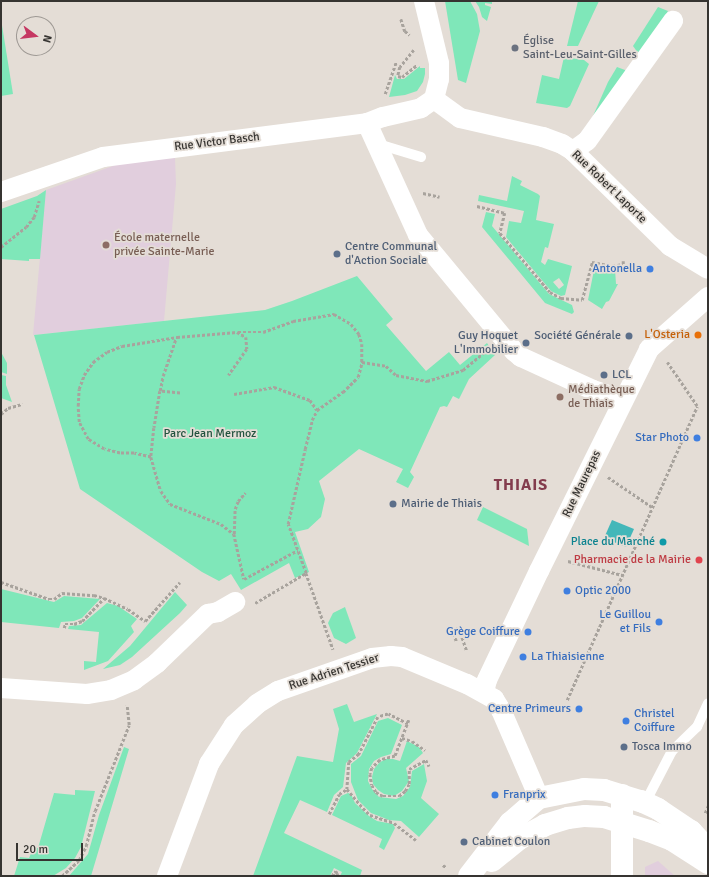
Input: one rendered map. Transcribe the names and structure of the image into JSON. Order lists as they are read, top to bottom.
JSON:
{
  "streets": {
    "street": [
      "Rue Victor Basch",
      "Rue Robert Laporte",
      "Rue Maurepas",
      "Rue Adrien Tessier"
    ]
  },
  "crossings": [
    ["Rue Victor Basch", "Rue Robert Laporte"],
    ["Rue Maurepas", "Rue Adrien Tessier"]
  ],
  "districts": ["THIAIS"],
  "parks": ["Parc Jean Mermoz"],
  "places": [
    "Église Saint-Leu-Saint-Gilles",
    "École maternelle privée Sainte-Marie",
    "Centre Communal d'Action Sociale",
    "Antonella",
    "L'Osteria",
    "Société Générale",
    "Guy Hoquet L'Immobilier",
    "LCL",
    "Médiathèque de Thiais",
    "Star Photo",
    "Mairie de Thiais",
    "Place du Marché",
    "Pharmacie de la Mairie",
    "Optic 2000",
    "Le Guillou et Fils",
    "Grège Coiffure",
    "La Thiaisienne",
    "Centre Primeurs",
    "Christel Coiffure",
    "Tosca Immo",
    "Franprix",
    "Cabinet Coulon"
  ],
  "scale_bar": "20 m",
  "north": "right"
}
